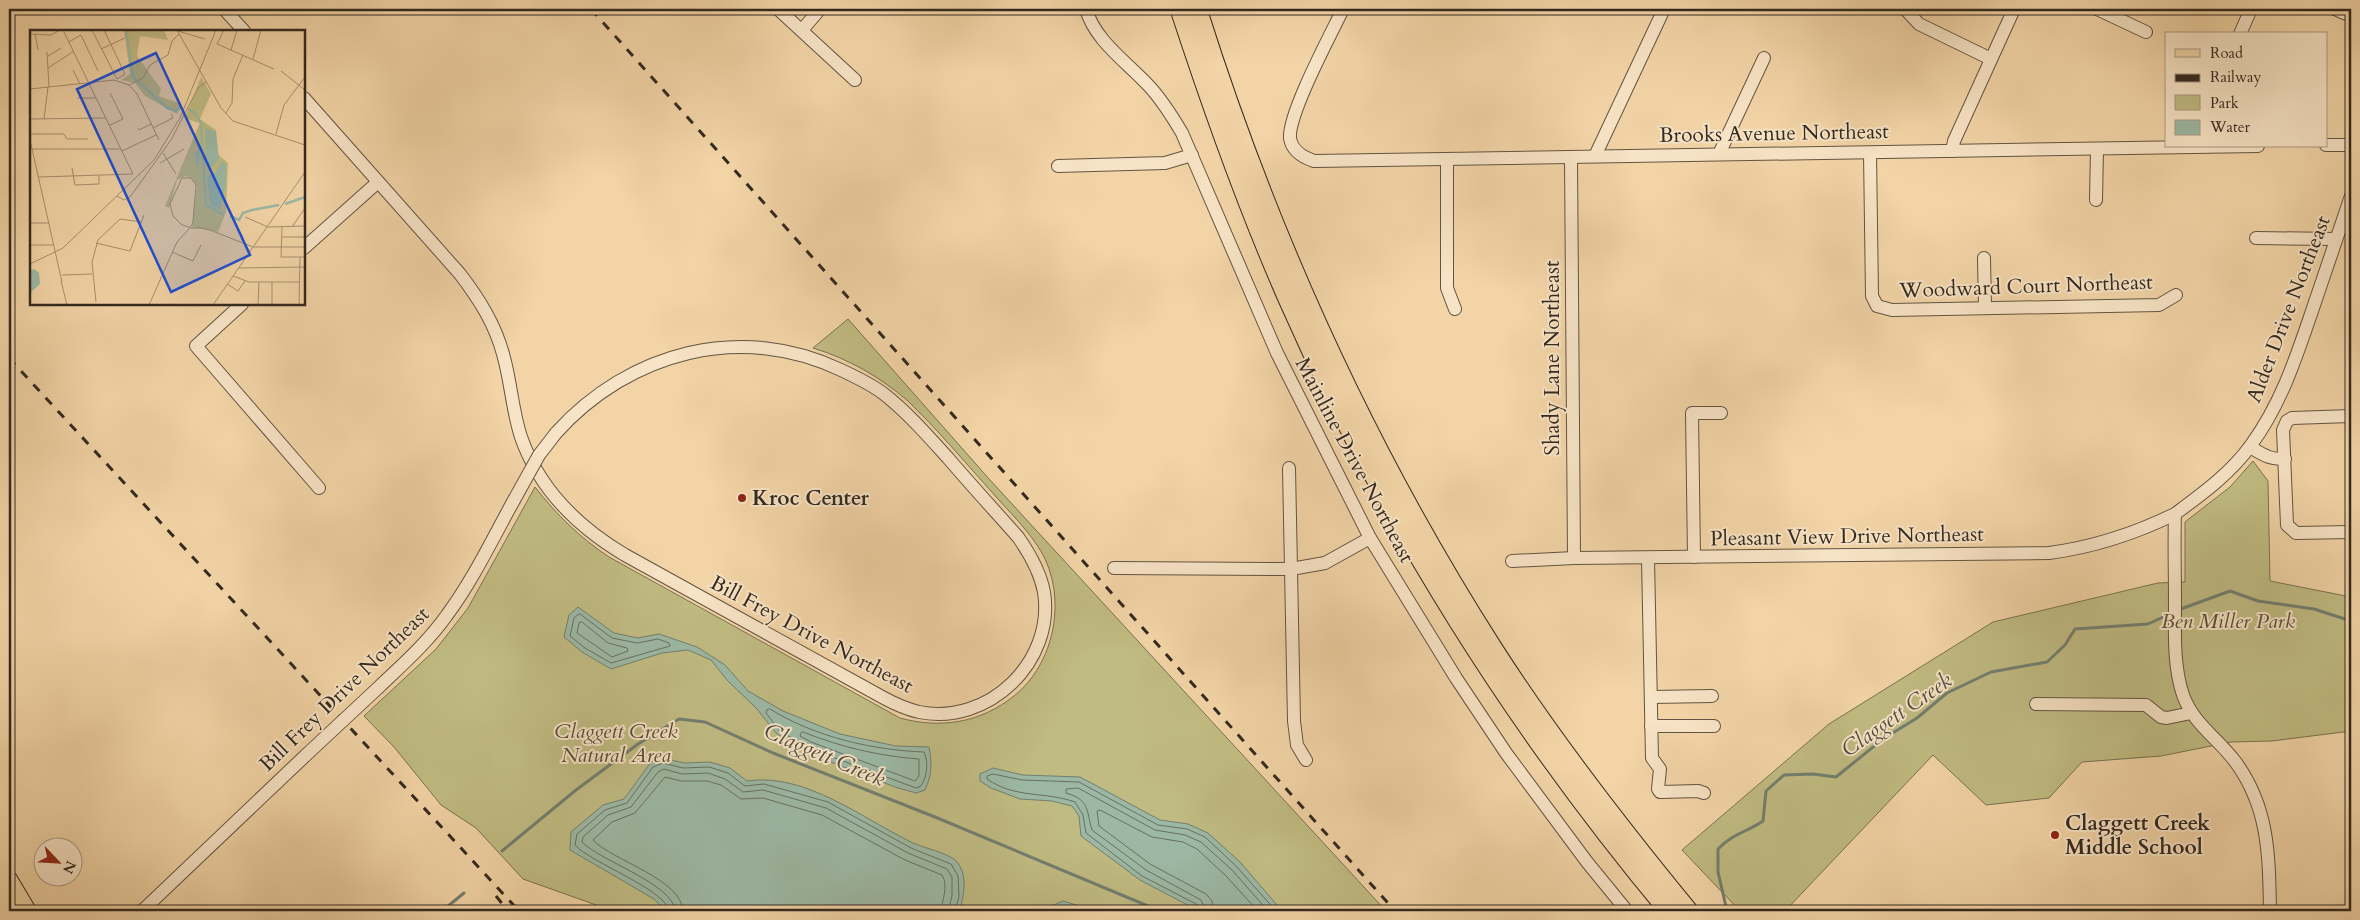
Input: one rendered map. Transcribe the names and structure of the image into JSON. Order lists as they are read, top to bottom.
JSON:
{
  "streets": {
    "street": [
      "Brooks Avenue Northeast",
      "Woodward Court Northeast",
      "Alder Drive Northeast",
      "Shady Lane Northeast",
      "Mainline Drive Northeast",
      "Pleasant View Drive Northeast",
      "Bill Frey Drive Northeast"
    ]
  },
  "crossings": [
    ["Brooks Avenue Northeast", "Woodward Court Northeast"],
    ["Brooks Avenue Northeast", "Shady Lane Northeast"],
    ["Alder Drive Northeast", "Pleasant View Drive Northeast"],
    ["Shady Lane Northeast", "Pleasant View Drive Northeast"]
  ],
  "water": ["Claggett Creek"],
  "parks": ["Ben Miller Park", "Claggett Creek Natural Area"],
  "places": ["Kroc Center", "Claggett Creek Middle School"],
  "legend": [
    "Road",
    "Railway",
    "Park",
    "Water"
  ],
  "north": "bottom right"
}
